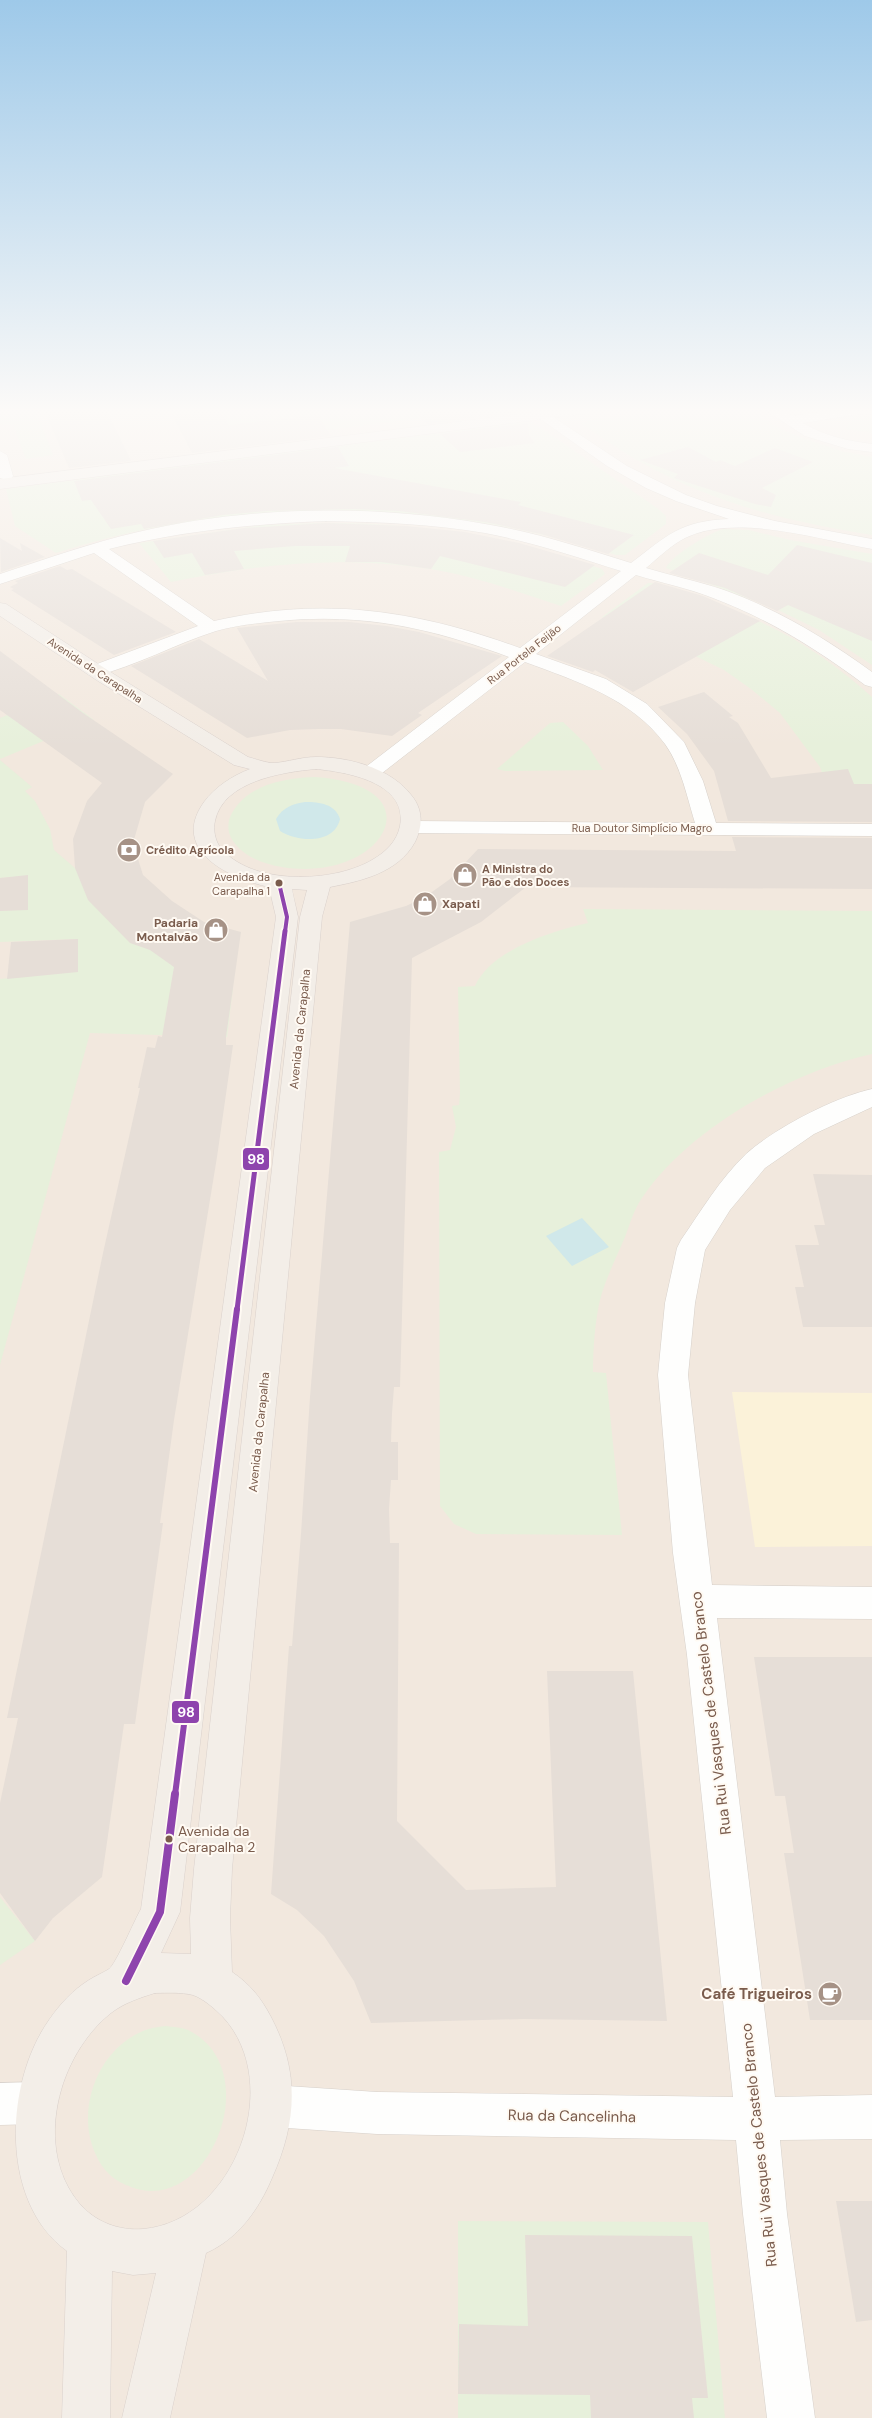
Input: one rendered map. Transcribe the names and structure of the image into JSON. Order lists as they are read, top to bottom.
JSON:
{
  "streets": {
    "main road": ["Avenida da Carapalha"],
    "street": [
      "Rua Portela Feijão",
      "Rua Doutor Simplício Magro",
      "Rua Rui Vasques de Castelo Branco",
      "Rua da Cancelinha"
    ]
  },
  "crossings": [
    ["Rua Portela Feijão", "Avenida da Carapalha"],
    ["Rua Portela Feijão", "Rua Doutor Simplício Magro"],
    ["Avenida da Carapalha", "Rua Doutor Simplício Magro"],
    ["Rua Rui Vasques de Castelo Branco", "Rua da Cancelinha"]
  ],
  "places": {
    "bank": ["Crédito Agrícola"],
    "shop": ["A Ministra do Pão e dos Doces", "Xapati", "Padaria Montalvão"],
    "other": ["Avenida da Carapalha 1", "Avenida da Carapalha 2"],
    "cafe": ["Café Trigueiros"]
  },
  "lines": ["transit line 98"]
}
